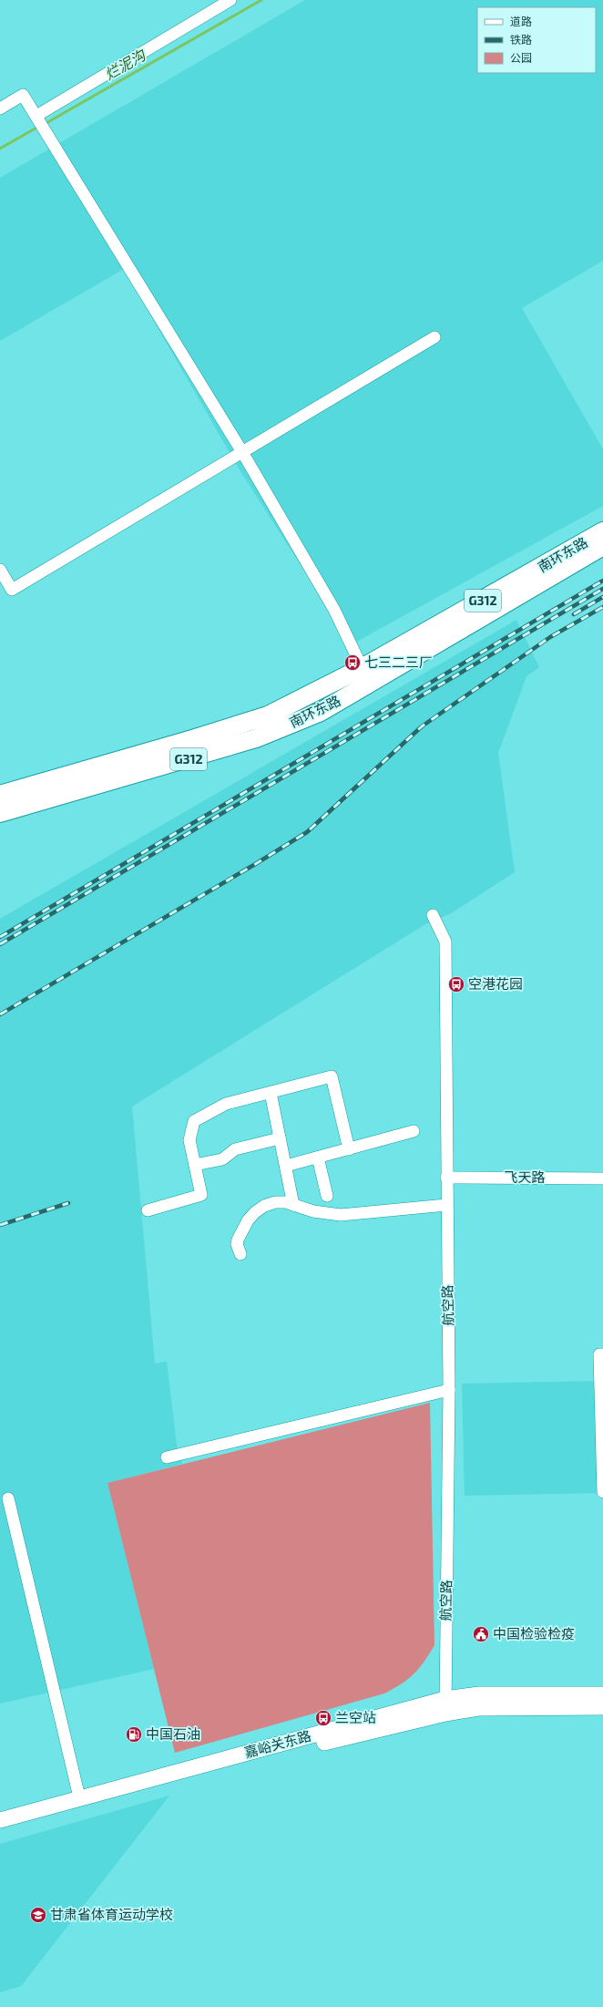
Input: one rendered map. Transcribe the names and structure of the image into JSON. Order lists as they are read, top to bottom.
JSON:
{
  "streets": {
    "highway": ["南环东路", "G312"],
    "main road": ["嘉峪关东路"],
    "street": ["飞天路", "航空路"]
  },
  "crossings": [
    ["飞天路", "航空路"],
    ["航空路", "嘉峪关东路"]
  ],
  "water": ["烂泥沟"],
  "places": {
    "bus stop": ["七三二三厂", "空港花园", "兰空站"],
    "public building": ["中国检验检疫"],
    "fuel station": ["中国石油"],
    "school or university": ["甘肃省体育运动学校"]
  },
  "legend": ["道路", "铁路", "公园"]
}
